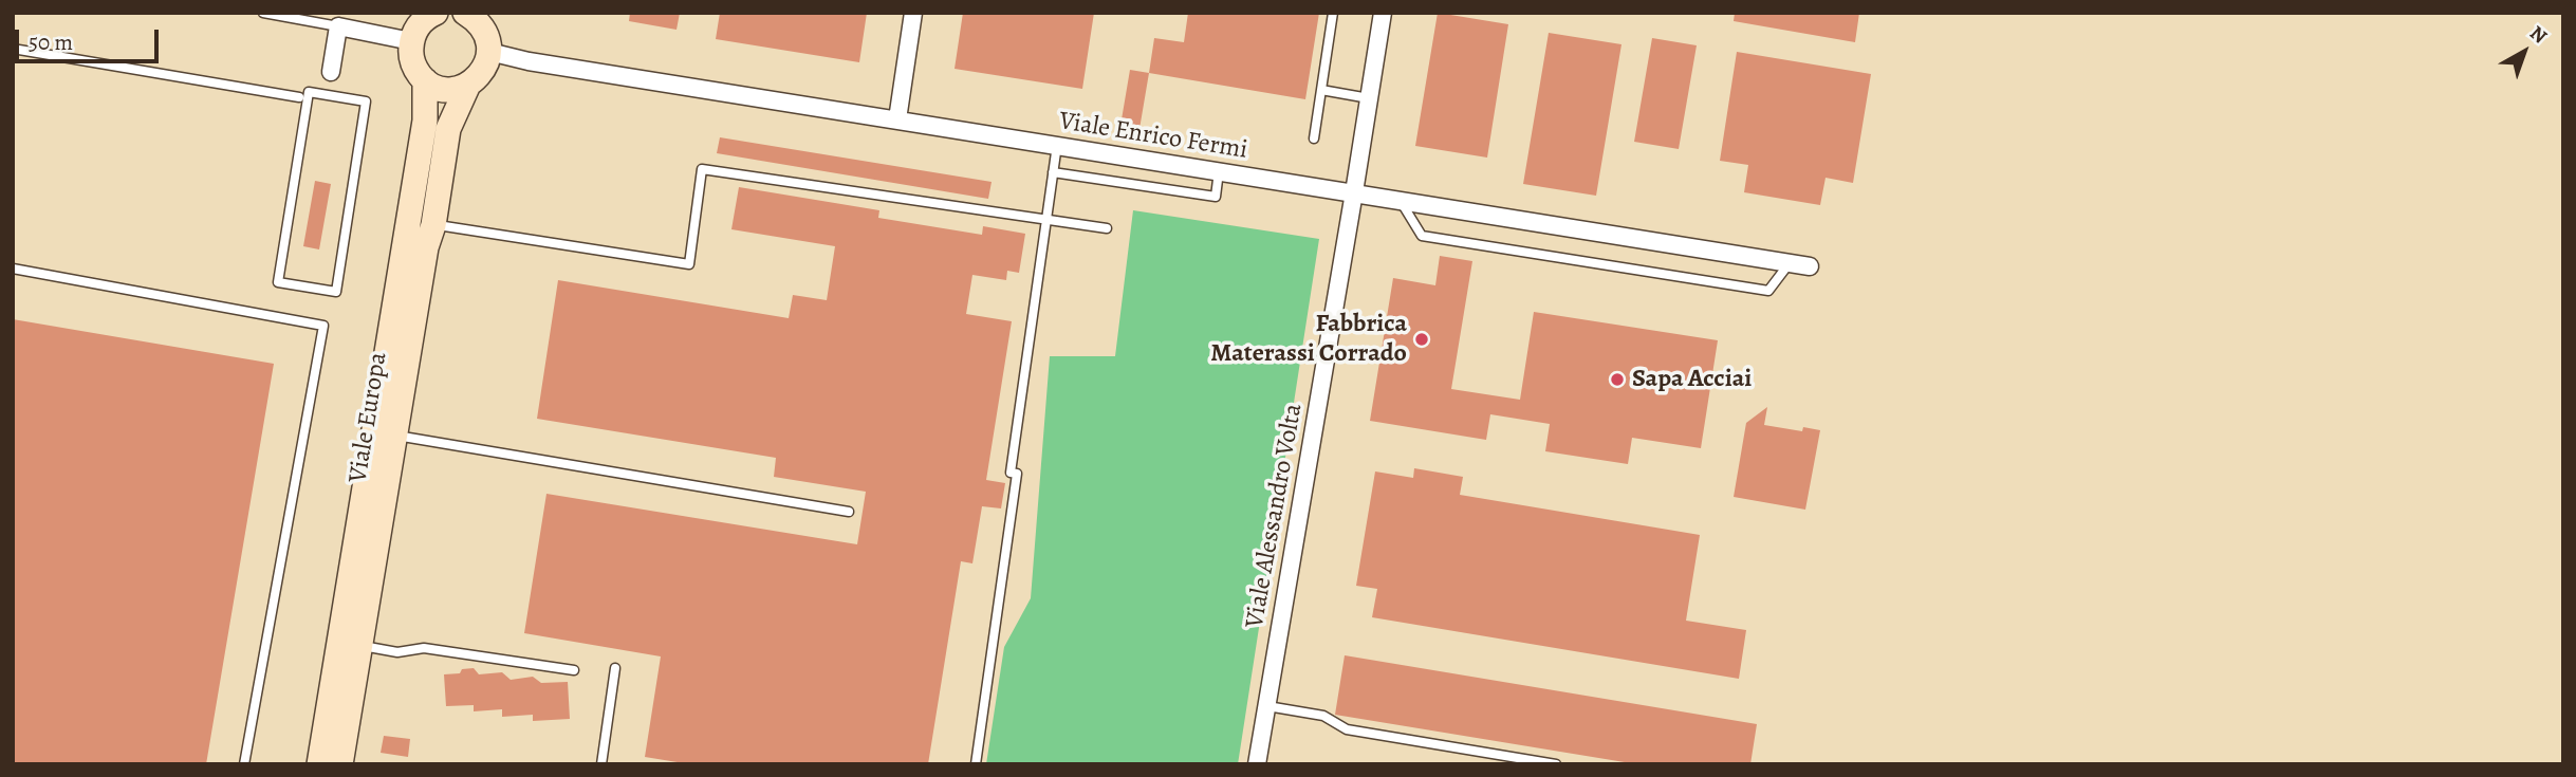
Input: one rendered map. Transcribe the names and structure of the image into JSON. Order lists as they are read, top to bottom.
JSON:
{
  "streets": {
    "main road": ["Viale Europa"],
    "street": ["Viale Enrico Fermi", "Viale Alessandro Volta"]
  },
  "crossings": [
    ["Viale Enrico Fermi", "Viale Europa"],
    ["Viale Enrico Fermi", "Viale Alessandro Volta"]
  ],
  "places": ["Fabbrica Materassi Corrado", "Sapa Acciai"],
  "scale_bar": "50 m",
  "north": "top right"
}
